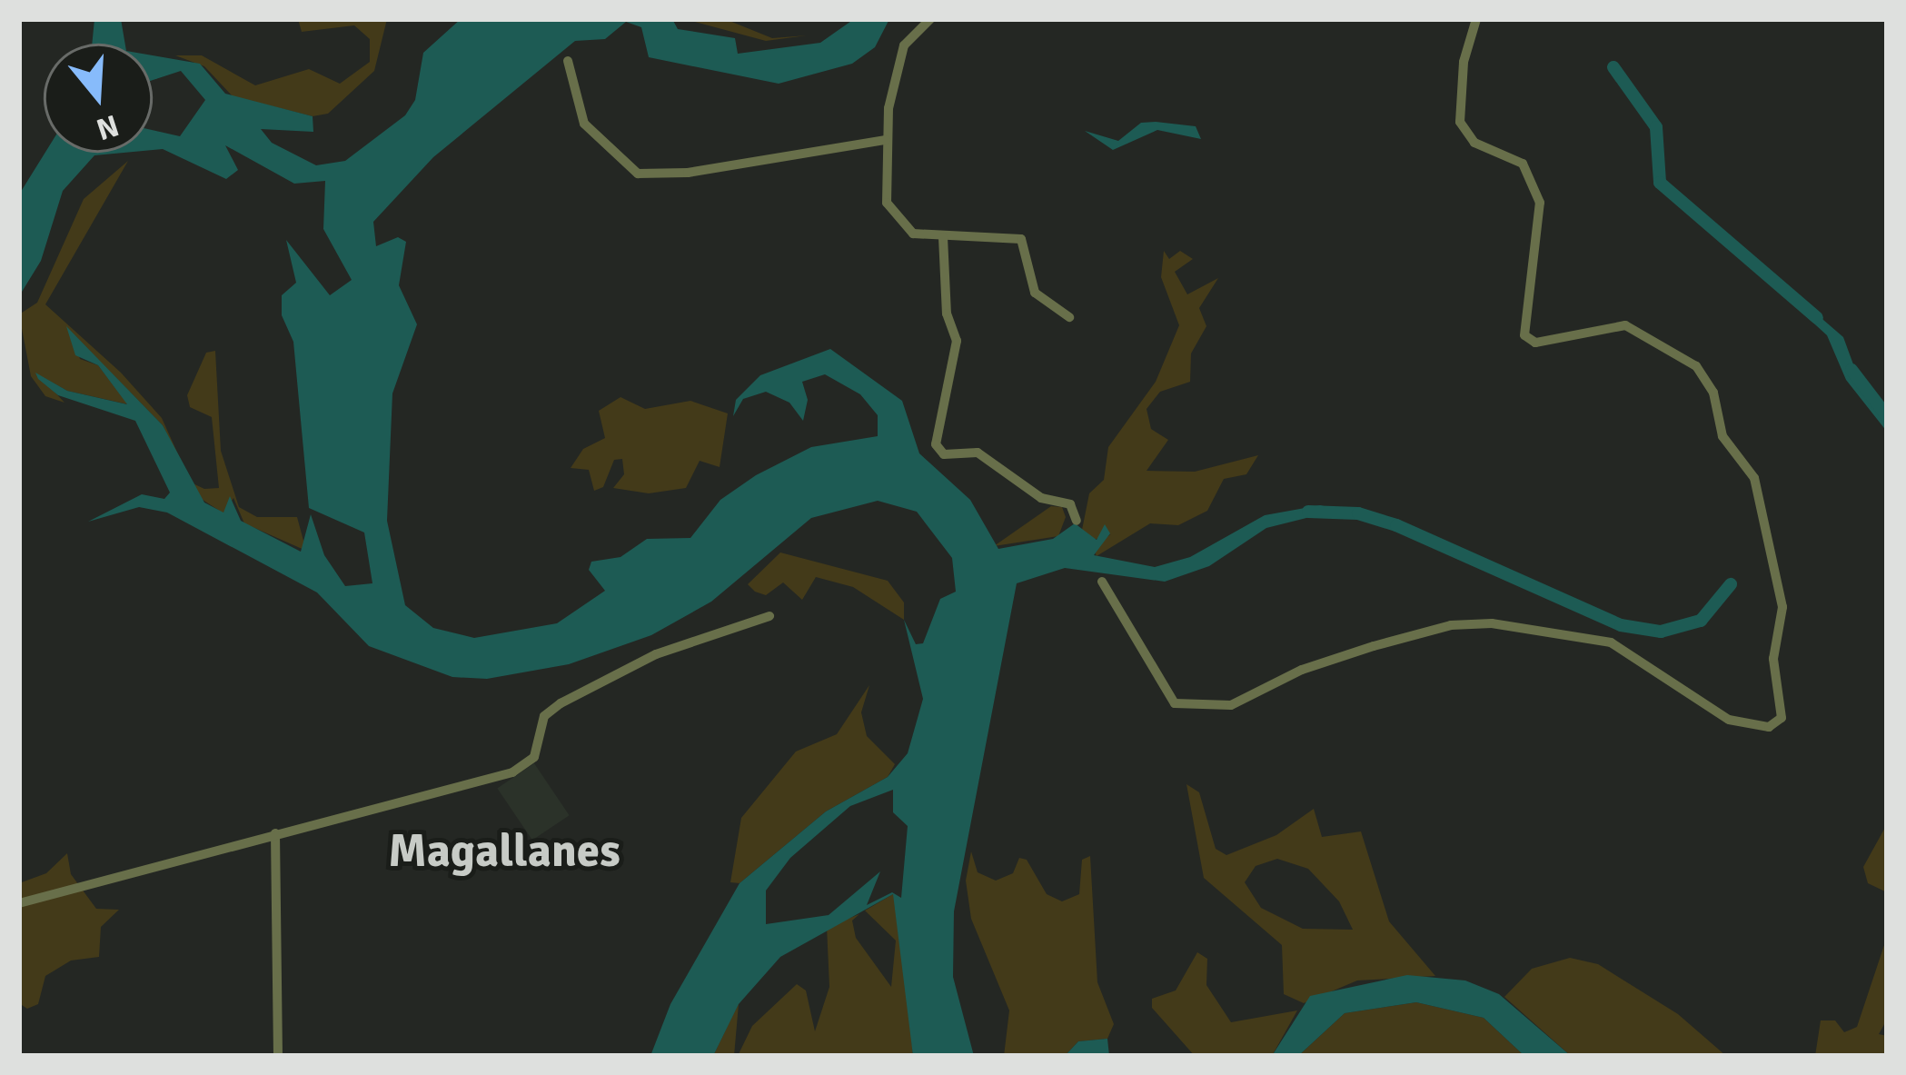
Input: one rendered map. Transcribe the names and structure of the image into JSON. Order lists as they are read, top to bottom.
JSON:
{
  "districts": ["Magallanes"],
  "north": "bottom"
}
